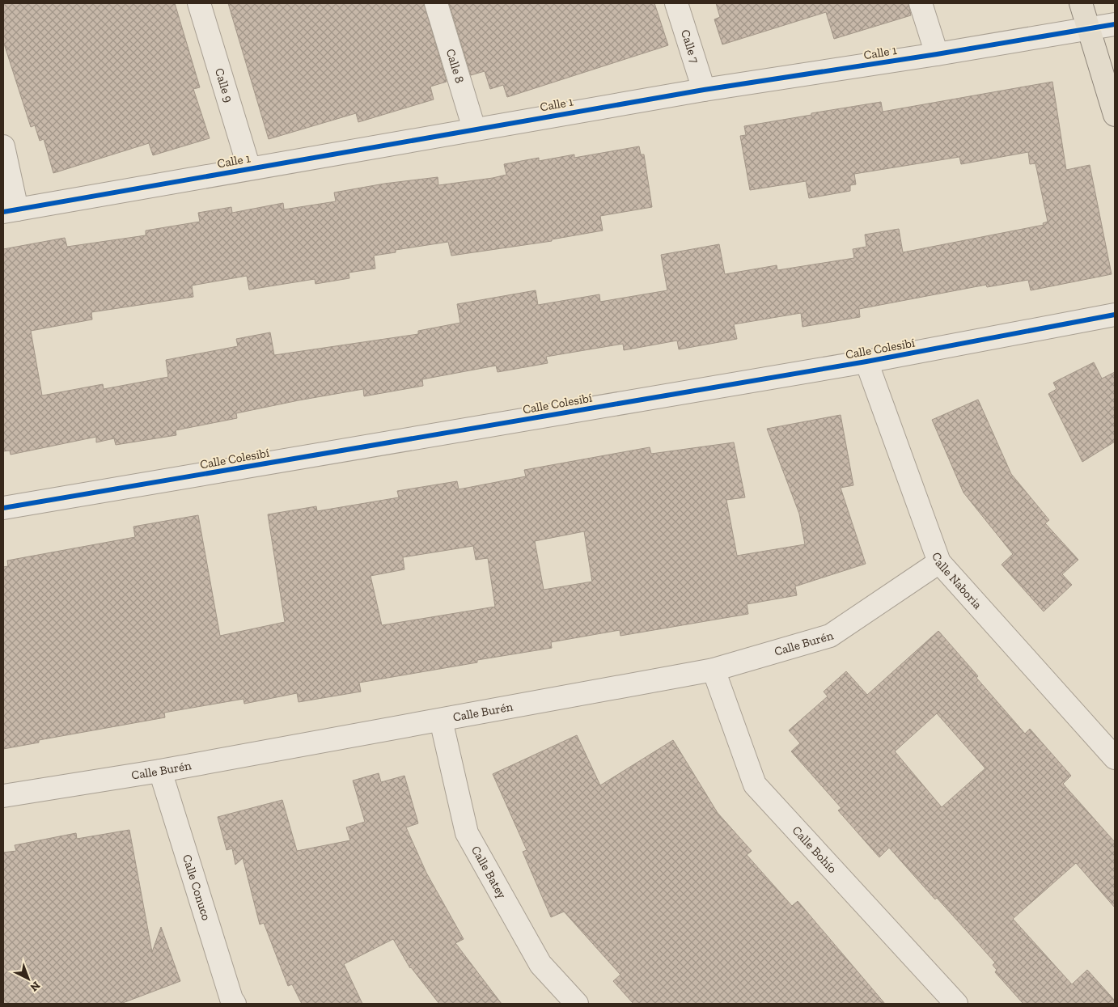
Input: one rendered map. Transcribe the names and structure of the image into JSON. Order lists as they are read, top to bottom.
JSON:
{
  "streets": {
    "street": [
      "Calle 7",
      "Calle 1",
      "Calle 8",
      "Calle 9",
      "Calle Colesibí",
      "Calle Naboria",
      "Calle Burén",
      "Calle Bohío",
      "Calle Batey",
      "Calle Conuco"
    ]
  },
  "crossings": [
    ["Calle 7", "Calle 1"],
    ["Calle 1", "Calle 8"],
    ["Calle 1", "Calle 9"],
    ["Calle Colesibí", "Calle Naboria"],
    ["Calle Naboria", "Calle Burén"],
    ["Calle Burén", "Calle Bohío"],
    ["Calle Burén", "Calle Batey"],
    ["Calle Burén", "Calle Conuco"]
  ],
  "north": "bottom right"
}
